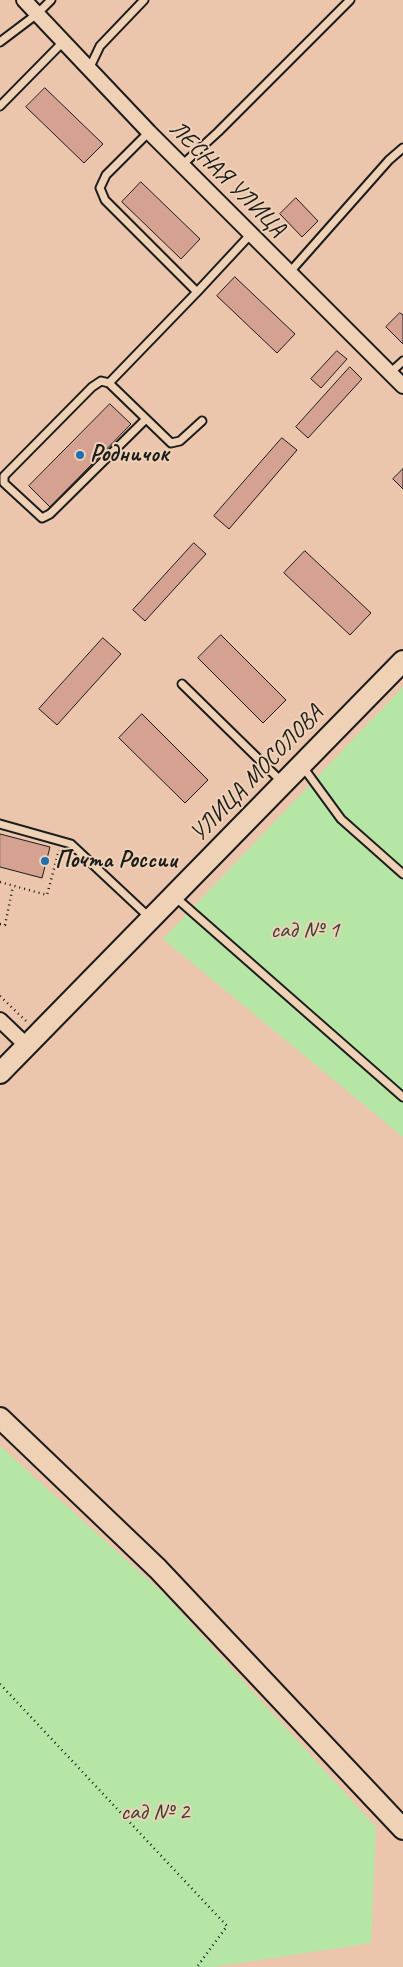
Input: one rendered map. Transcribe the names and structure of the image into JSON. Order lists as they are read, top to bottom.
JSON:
{
  "streets": {
    "street": ["ЛЕСНАЯ УЛИЦА", "УЛИЦА МОСОЛОВА"]
  },
  "parks": ["сад № 1", "сад № 2"],
  "places": ["Родничок", "Почта России"]
}
